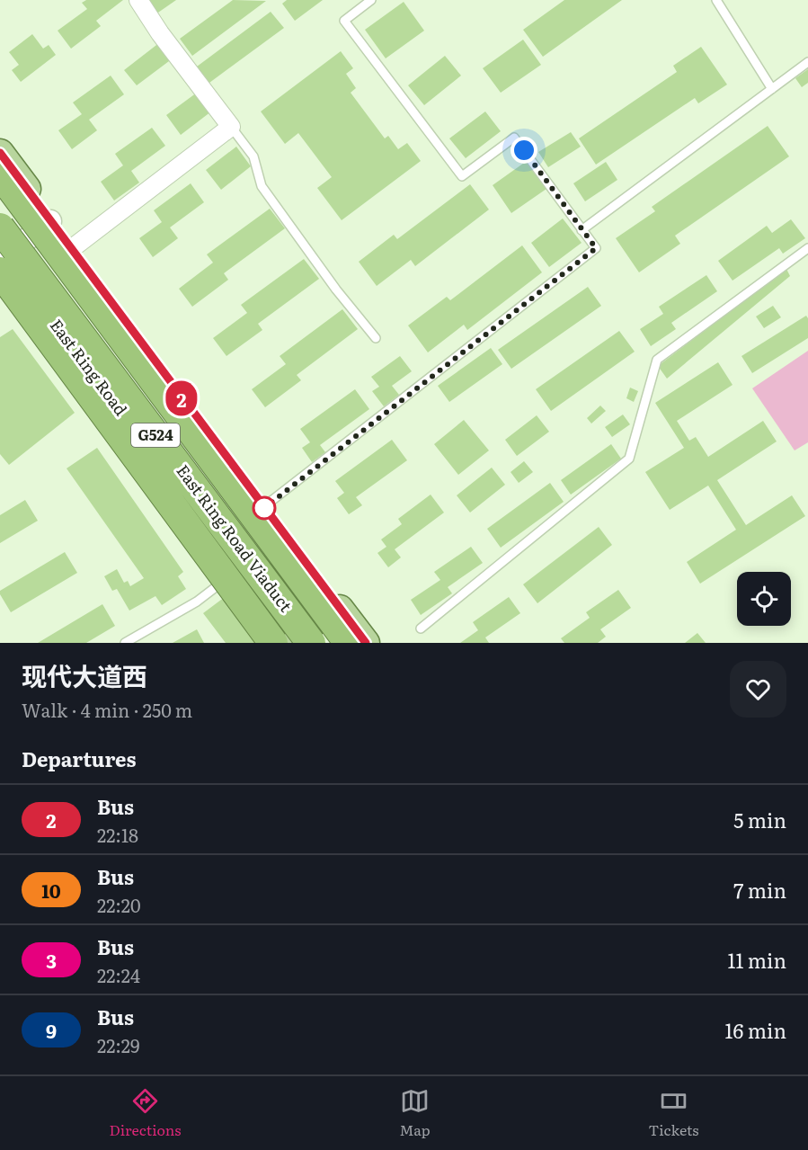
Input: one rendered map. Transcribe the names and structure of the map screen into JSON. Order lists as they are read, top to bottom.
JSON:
{
  "streets": {
    "highway": ["G524", "East Ring Road Viaduct"],
    "main road": ["East Ring Road"]
  },
  "lines": ["bus line 2"],
  "page": {
    "on_map": "2",
    "heading": [
      ["现代大道西", "Walk · 4 min · 250 m"],
      "Departures"
    ],
    "list": [
      {
        "mark": "2",
        "name": "Bus",
        "note": "22:18",
        "value": "5 min"
      },
      {
        "mark": "10",
        "name": "Bus",
        "note": "22:20",
        "value": "7 min"
      },
      {
        "mark": "3",
        "name": "Bus",
        "note": "22:24",
        "value": "11 min"
      },
      {
        "mark": "9",
        "name": "Bus",
        "note": "22:29",
        "value": "16 min"
      }
    ],
    "tabs": ["Directions", "Map", "Tickets"]
  }
}
